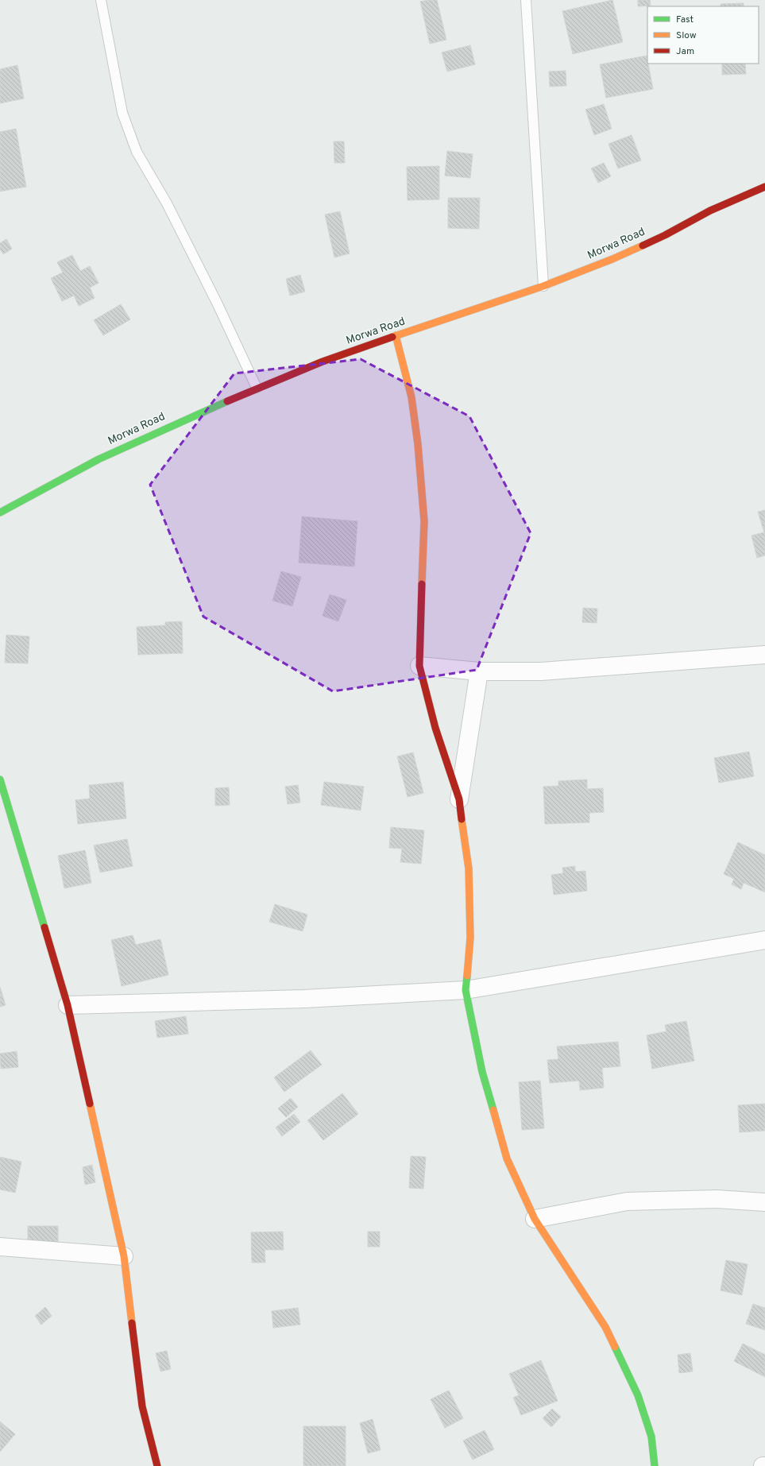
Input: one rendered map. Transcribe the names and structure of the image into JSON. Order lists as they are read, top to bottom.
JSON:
{
  "streets": {
    "street": ["Morwa Road"]
  },
  "legend": ["Fast", "Slow", "Jam"]
}
